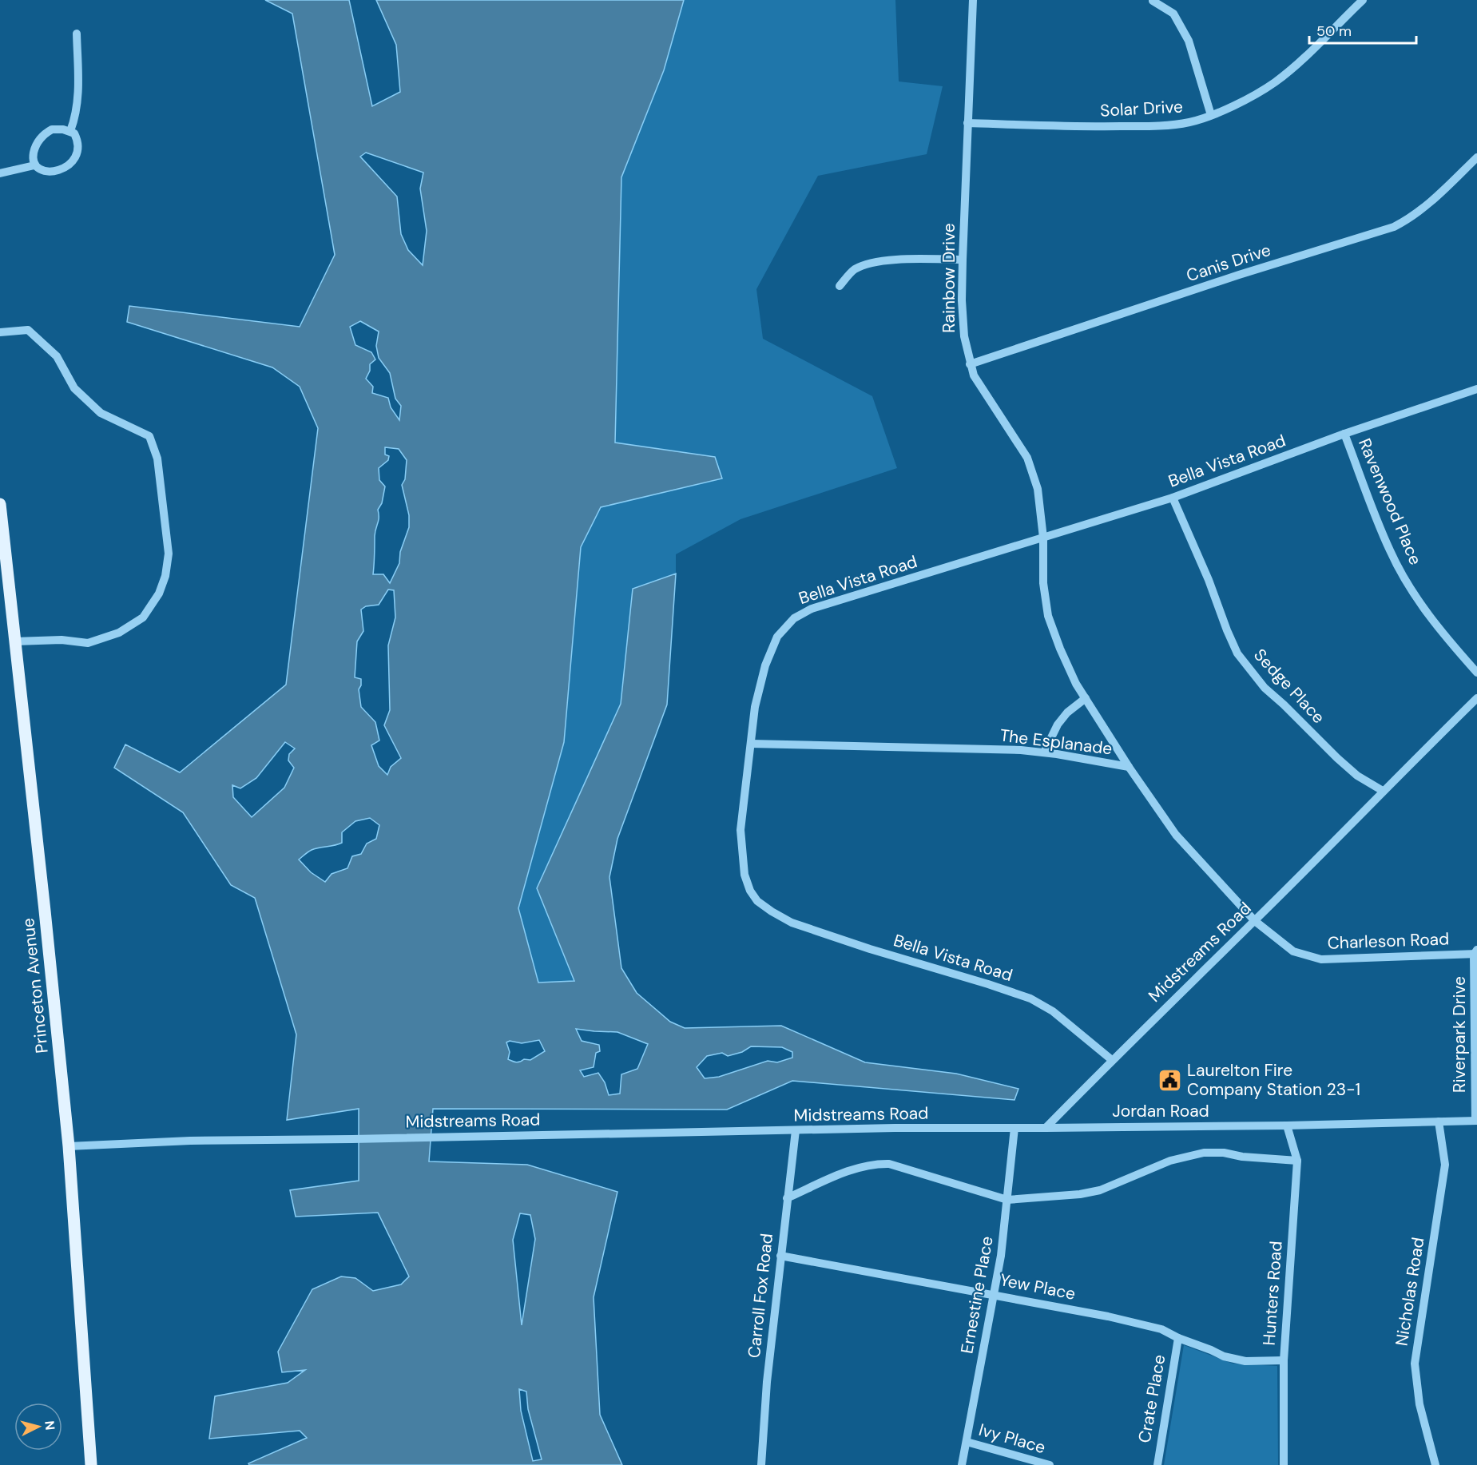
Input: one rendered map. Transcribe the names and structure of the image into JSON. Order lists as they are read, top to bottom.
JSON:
{
  "streets": {
    "main road": ["Princeton Avenue"],
    "street": [
      "Solar Drive",
      "Canis Drive",
      "Rainbow Drive",
      "Bella Vista Road",
      "Ravenwood Place",
      "Sedge Place",
      "The Esplanade",
      "Charleson Road",
      "Midstreams Road",
      "Riverpark Drive",
      "Jordan Road",
      "Yew Place",
      "Nicholas Road",
      "Hunters Road",
      "Ernestine Place",
      "Carroll Fox Road",
      "Crate Place",
      "Ivy Place"
    ]
  },
  "crossings": [
    ["Solar Drive", "Rainbow Drive"],
    ["Canis Drive", "Rainbow Drive"],
    ["Rainbow Drive", "Bella Vista Road"],
    ["Rainbow Drive", "The Esplanade"],
    ["Bella Vista Road", "Ravenwood Place"],
    ["Bella Vista Road", "Sedge Place"],
    ["Bella Vista Road", "The Esplanade"],
    ["Bella Vista Road", "Midstreams Road"],
    ["Sedge Place", "Midstreams Road"],
    ["The Esplanade", "Charleson Road"],
    ["The Esplanade", "Midstreams Road"],
    ["Charleson Road", "Midstreams Road"],
    ["Charleson Road", "Riverpark Drive"],
    ["Midstreams Road", "Princeton Avenue"],
    ["Midstreams Road", "Jordan Road"],
    ["Midstreams Road", "Ernestine Place"],
    ["Midstreams Road", "Carroll Fox Road"],
    ["Riverpark Drive", "Jordan Road"],
    ["Jordan Road", "Nicholas Road"],
    ["Jordan Road", "Hunters Road"],
    ["Yew Place", "Hunters Road"],
    ["Yew Place", "Ernestine Place"],
    ["Yew Place", "Carroll Fox Road"],
    ["Yew Place", "Crate Place"],
    ["Ernestine Place", "Ivy Place"]
  ],
  "places": {
    "public building": ["Laurelton Fire Company Station 23-1"]
  },
  "scale_bar": "50 m",
  "north": "right"
}
